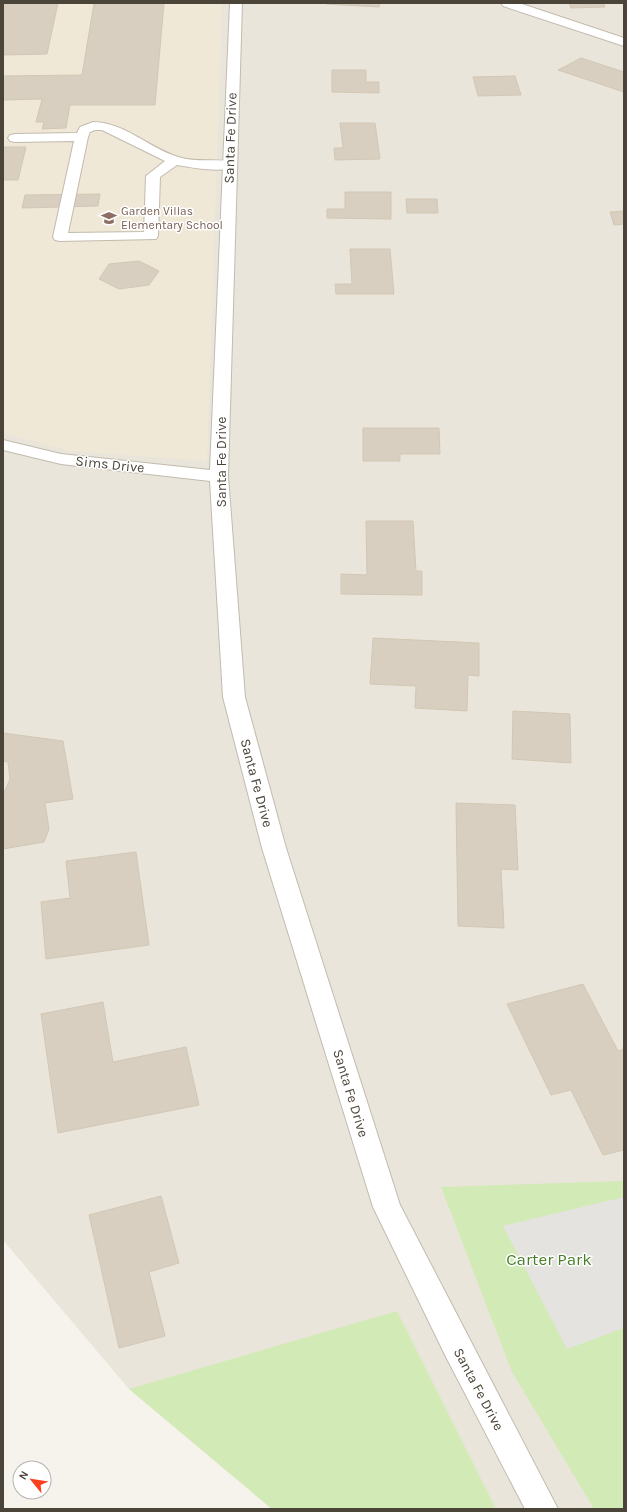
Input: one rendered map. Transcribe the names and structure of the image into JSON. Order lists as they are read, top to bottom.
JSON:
{
  "streets": {
    "street": ["Santa Fe Drive", "Sims Drive"]
  },
  "crossings": [
    ["Santa Fe Drive", "Sims Drive"]
  ],
  "parks": ["Carter Park"],
  "places": {
    "school or university": ["Garden Villas Elementary School"]
  },
  "north": "top left"
}
